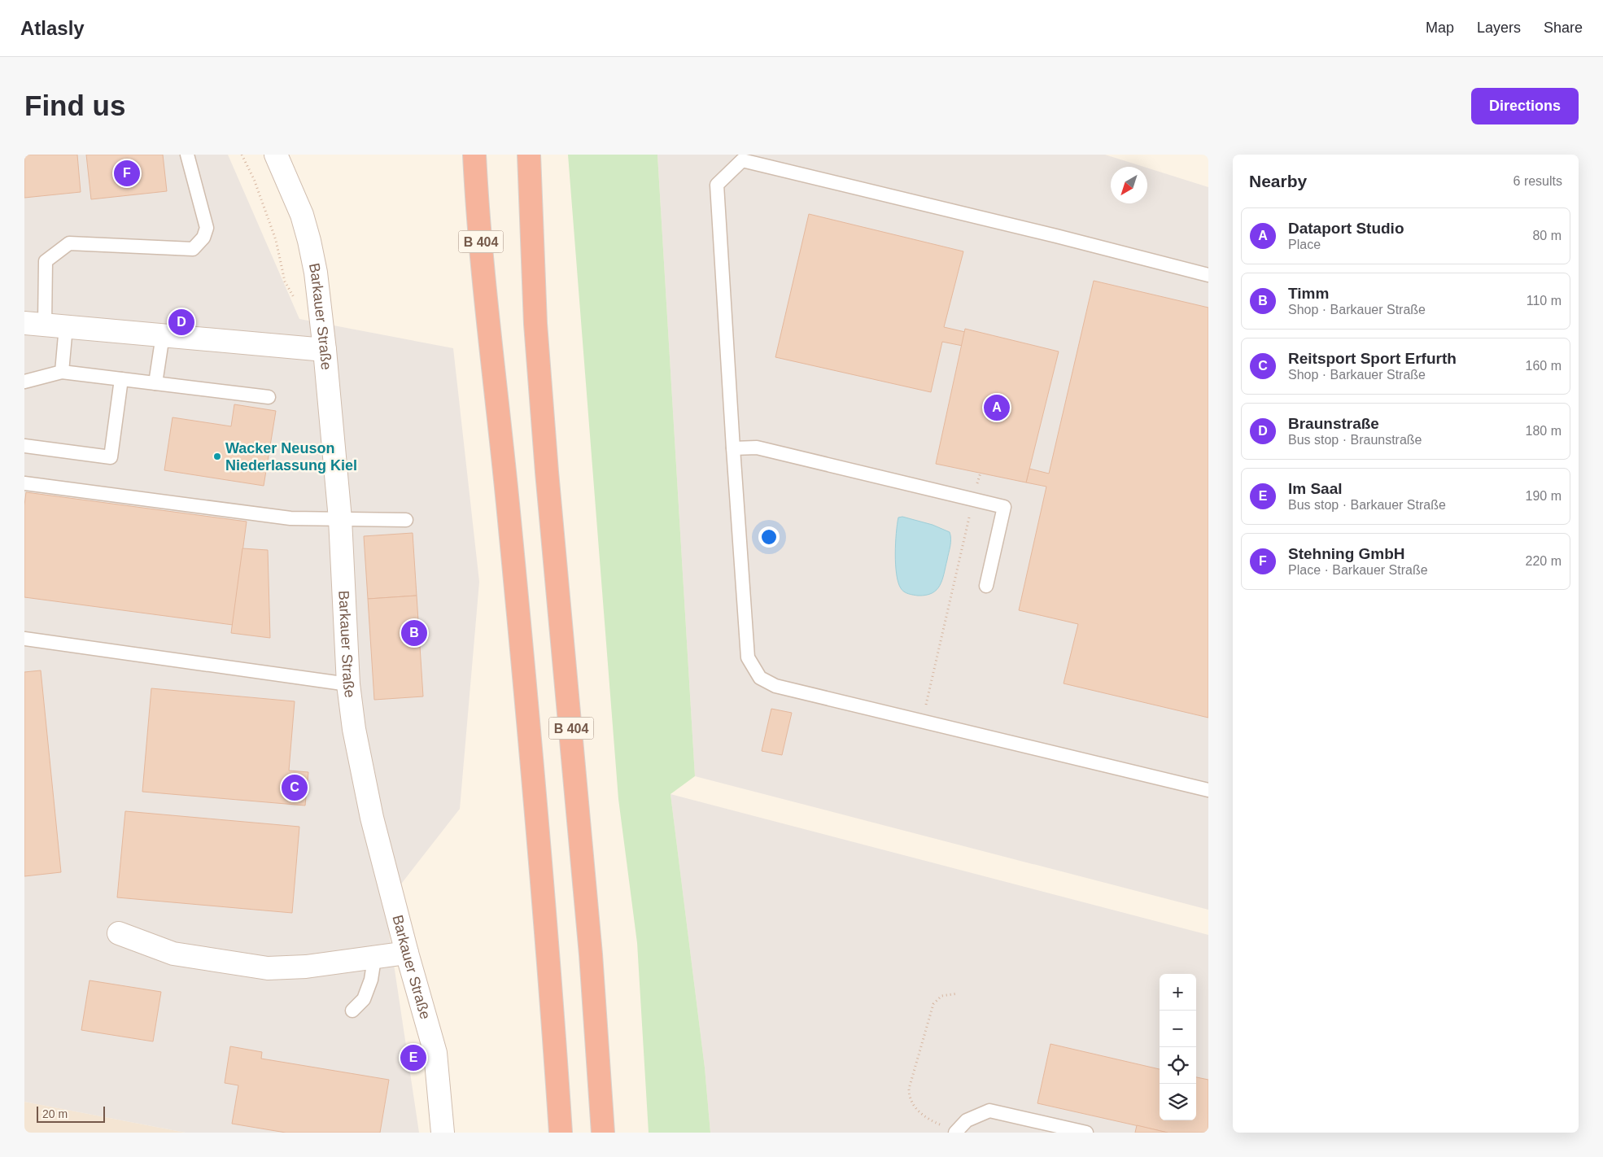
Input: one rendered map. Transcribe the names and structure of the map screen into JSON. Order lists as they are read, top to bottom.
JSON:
{
  "streets": {
    "highway": ["B 404"],
    "street": ["Barkauer Straße"]
  },
  "places": ["Wacker Neuson Niederlassung Kiel"],
  "scale_bar": "20 m",
  "north": "bottom left",
  "page": {
    "header": "Atlasly",
    "nav": ["Map", "Layers", "Share"],
    "buttons": "Directions",
    "title": "Find us",
    "heading": ["Nearby", "6 results"],
    "pins": [
      "F",
      "D",
      "A",
      "B",
      "C",
      "E"
    ],
    "list": [
      {
        "mark": "A",
        "name": "Dataport Studio",
        "note": "Place",
        "value": "80 m"
      },
      {
        "mark": "B",
        "name": "Timm",
        "note": "Shop · Barkauer Straße",
        "value": "110 m"
      },
      {
        "mark": "C",
        "name": "Reitsport Sport Erfurth",
        "note": "Shop · Barkauer Straße",
        "value": "160 m"
      },
      {
        "mark": "D",
        "name": "Braunstraße",
        "note": "Bus stop · Braunstraße",
        "value": "180 m"
      },
      {
        "mark": "E",
        "name": "Im Saal",
        "note": "Bus stop · Barkauer Straße",
        "value": "190 m"
      },
      {
        "mark": "F",
        "name": "Stehning GmbH",
        "note": "Place · Barkauer Straße",
        "value": "220 m"
      }
    ],
    "map_buttons": ["+", "−"],
    "scale": "20 m"
  }
}
